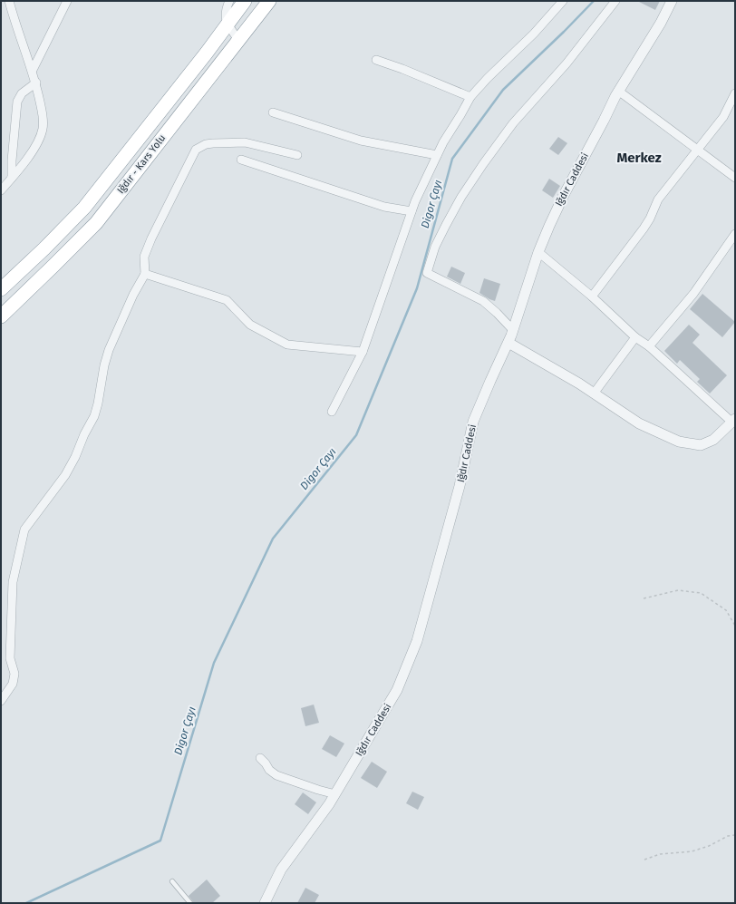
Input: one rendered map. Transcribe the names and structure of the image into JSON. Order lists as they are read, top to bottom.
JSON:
{
  "streets": {
    "highway": ["Iğdır - Kars Yolu"],
    "street": ["Iğdır Caddesi"]
  },
  "districts": ["Merkez"],
  "water": ["Digor Çayı"]
}
